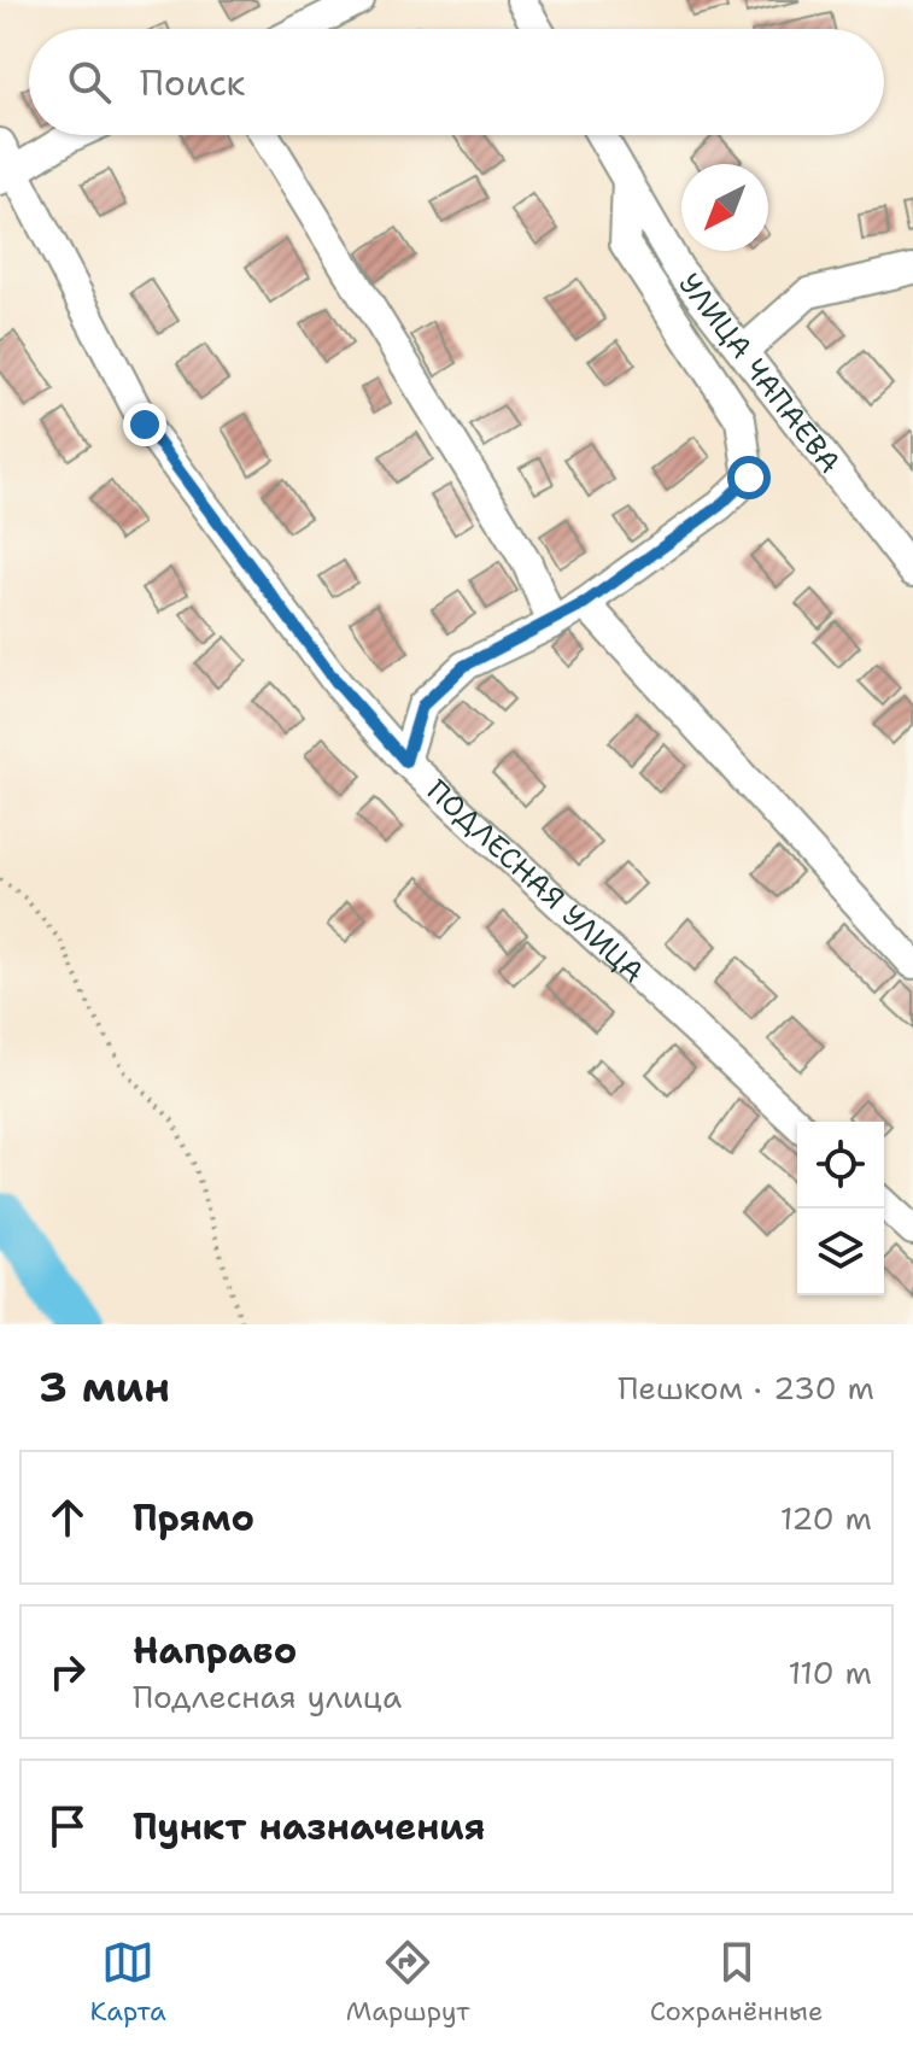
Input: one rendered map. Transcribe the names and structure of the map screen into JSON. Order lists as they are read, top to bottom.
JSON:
{
  "streets": {
    "street": ["УЛИЦА ЧАПАЕВА", "ПОДЛЕСНАЯ УЛИЦА"]
  },
  "north": "bottom left",
  "page": {
    "search": "Поиск",
    "heading": ["3 мин", "Пешком · 230 m"],
    "list": [
      ["Прямо", "120 m"],
      ["Направо", "Подлесная улица", "110 m"],
      "Пункт назначения"
    ],
    "nav": ["Карта", "Маршрут", "Сохранённые"]
  }
}
